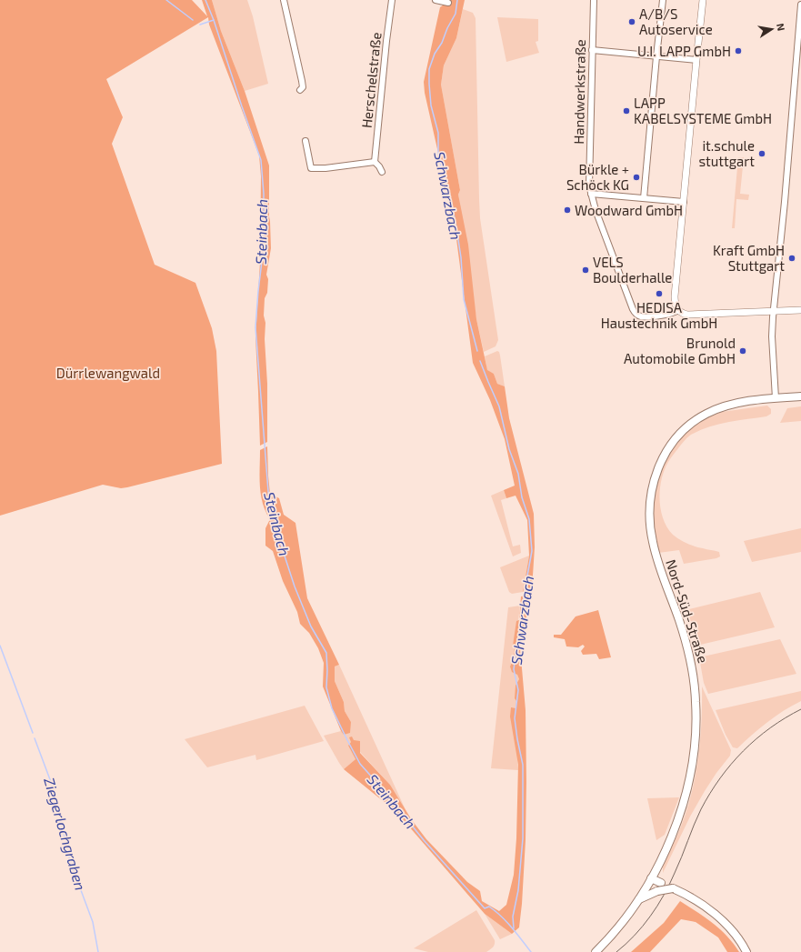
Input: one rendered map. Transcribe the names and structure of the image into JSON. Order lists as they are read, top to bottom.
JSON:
{
  "streets": {
    "main road": ["Nord-Süd-Straße"],
    "street": ["Herschelstraße", "Handwerkstraße"]
  },
  "water": ["Schwarzbach", "Steinbach", "Ziegerlochgraben"],
  "parks": ["Dürrlewangwald"],
  "places": [
    "A/B/S Autoservice",
    "U.I. LAPP GmbH",
    "LAPP KABELSYSTEME GmbH",
    "it.schule stuttgart",
    "Bürkle + Schöck KG",
    "Woodward GmbH",
    "Kraft GmbH Stuttgart",
    "VELS Boulderhalle",
    "HEDISA Haustechnik GmbH",
    "Brunold Automobile GmbH"
  ],
  "north": "right"
}
